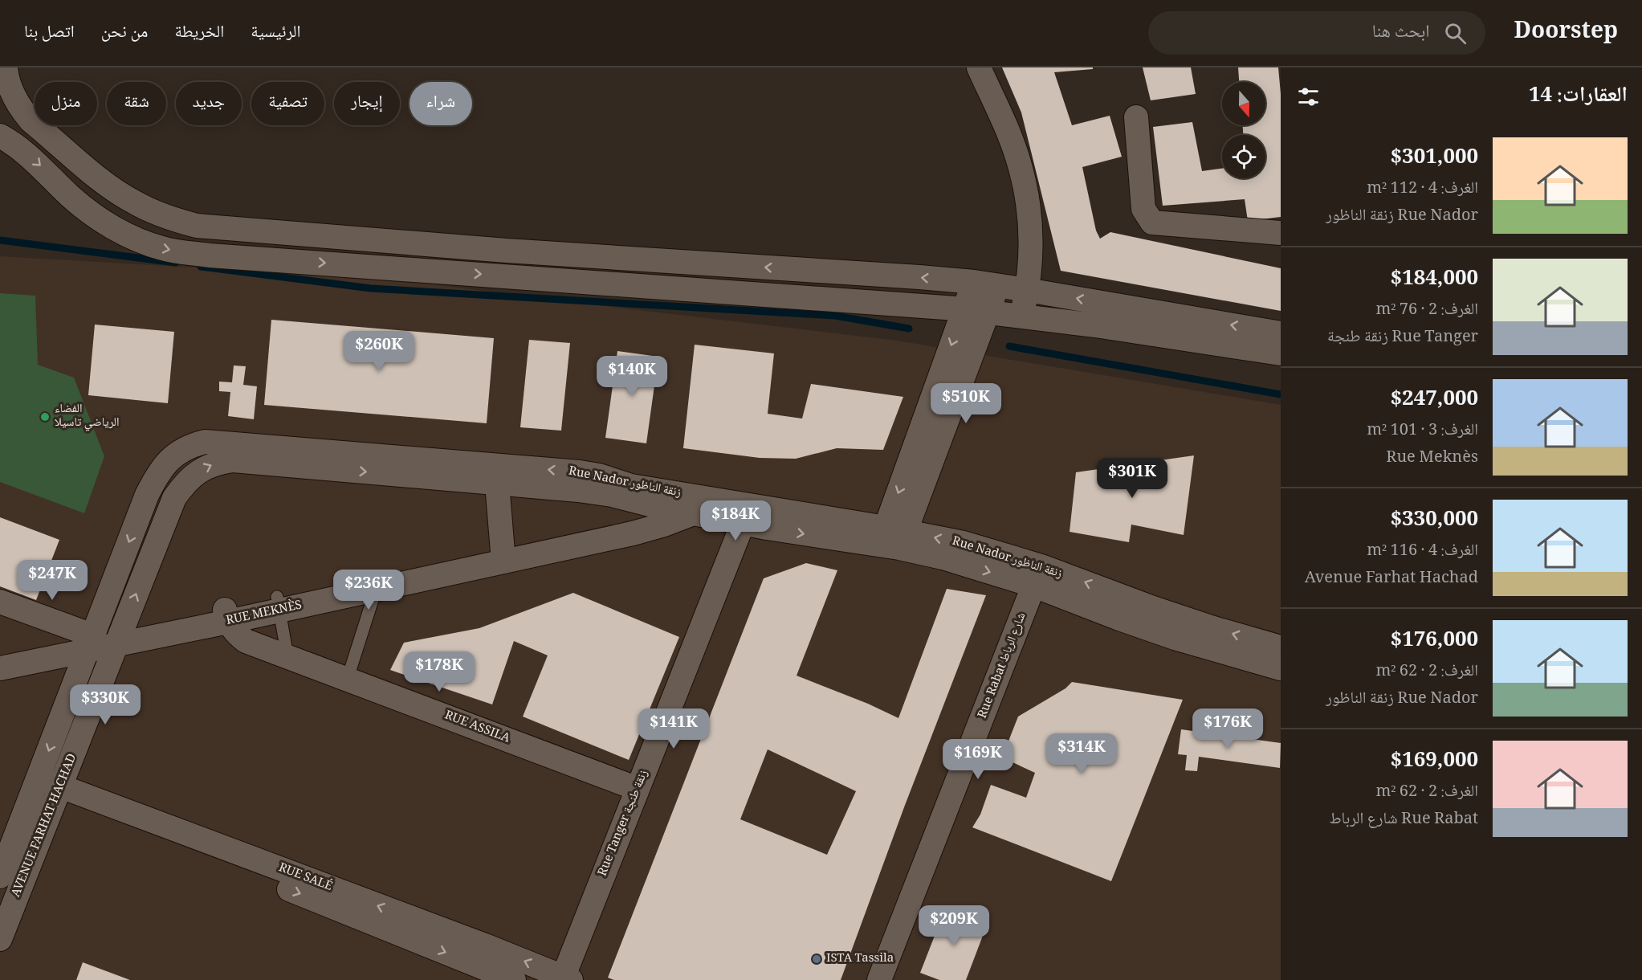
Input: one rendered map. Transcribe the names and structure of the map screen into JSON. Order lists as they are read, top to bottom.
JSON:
{
  "streets": {
    "street": [
      "Rue Nador زنقة الناظور",
      "RUE MEKNÈS",
      "Rue Rabat شارع الرباط",
      "RUE ASSILA",
      "Rue Tanger زنقة طنجة",
      "AVENUE FARHAT HACHAD",
      "RUE SALÉ"
    ]
  },
  "crossings": [
    ["Rue Nador زنقة الناظور", "RUE MEKNÈS"],
    ["Rue Nador زنقة الناظور", "Rue Rabat شارع الرباط"],
    ["Rue Nador زنقة الناظور", "Rue Tanger زنقة طنجة"],
    ["Rue Nador زنقة الناظور", "AVENUE FARHAT HACHAD"],
    ["RUE MEKNÈS", "RUE ASSILA"],
    ["RUE MEKNÈS", "AVENUE FARHAT HACHAD"],
    ["RUE ASSILA", "Rue Tanger زنقة طنجة"],
    ["Rue Tanger زنقة طنجة", "RUE SALÉ"],
    ["AVENUE FARHAT HACHAD", "RUE SALÉ"]
  ],
  "places": ["الفضاء الرياضي تاسيلا", "ISTA Tassila"],
  "north": "bottom",
  "page": {
    "header": "Doorstep",
    "search": "ابحث هنا",
    "nav": [
      "الرئيسية",
      "الخريطة",
      "من نحن",
      "اتصل بنا"
    ],
    "heading": "العقارات: 14",
    "chip": [
      "شراء",
      "إيجار",
      "تصفية",
      "جديد",
      "شقة",
      "منزل"
    ],
    "list": [
      {
        "name": "$301,000",
        "note": "الغرف: 4 · 112 m² · Rue Nador زنقة الناظور"
      },
      {
        "name": "$184,000",
        "note": "الغرف: 2 · 76 m² · Rue Tanger زنقة طنجة"
      },
      {
        "name": "$247,000",
        "note": "الغرف: 3 · 101 m² · Rue Meknès"
      },
      {
        "name": "$330,000",
        "note": "الغرف: 4 · 116 m² · Avenue Farhat Hachad"
      },
      {
        "name": "$176,000",
        "note": "الغرف: 2 · 62 m² · Rue Nador زنقة الناظور"
      },
      {
        "name": "$169,000",
        "note": "الغرف: 2 · 62 m² · Rue Rabat شارع الرباط"
      }
    ],
    "price": [
      "$260K",
      "$140K",
      "$510K",
      "$301K",
      "$184K",
      "$247K",
      "$236K",
      "$178K",
      "$330K",
      "$141K",
      "$176K",
      "$314K",
      "$169K",
      "$209K"
    ]
  }
}
